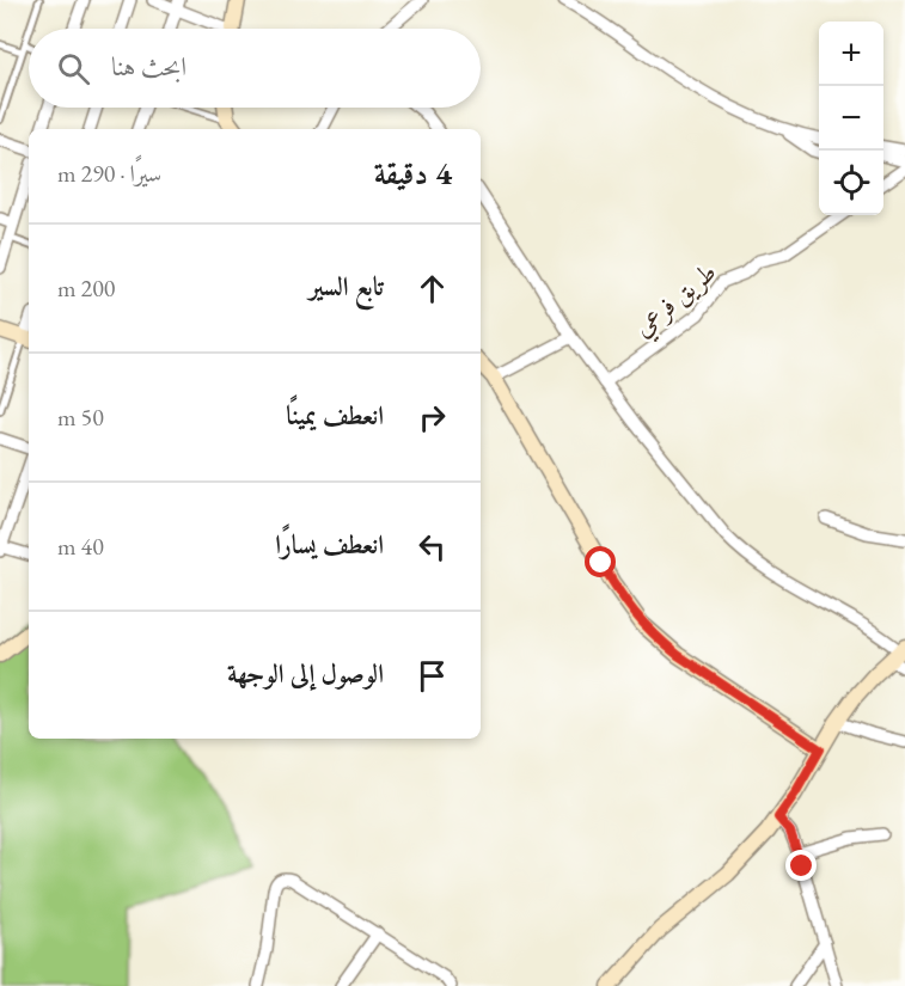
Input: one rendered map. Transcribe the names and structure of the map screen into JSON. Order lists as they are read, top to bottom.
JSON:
{
  "streets": {
    "street": ["طريق فرعي"]
  },
  "page": {
    "map_buttons": ["+", "−"],
    "search": "ابحث هنا",
    "heading": ["4 دقيقة", "سيرًا · 290 m"],
    "list": [
      ["تابع السير", "200 m"],
      ["انعطف يمينًا", "50 m"],
      ["انعطف يسارًا", "40 m"],
      "الوصول إلى الوجهة"
    ]
  }
}
